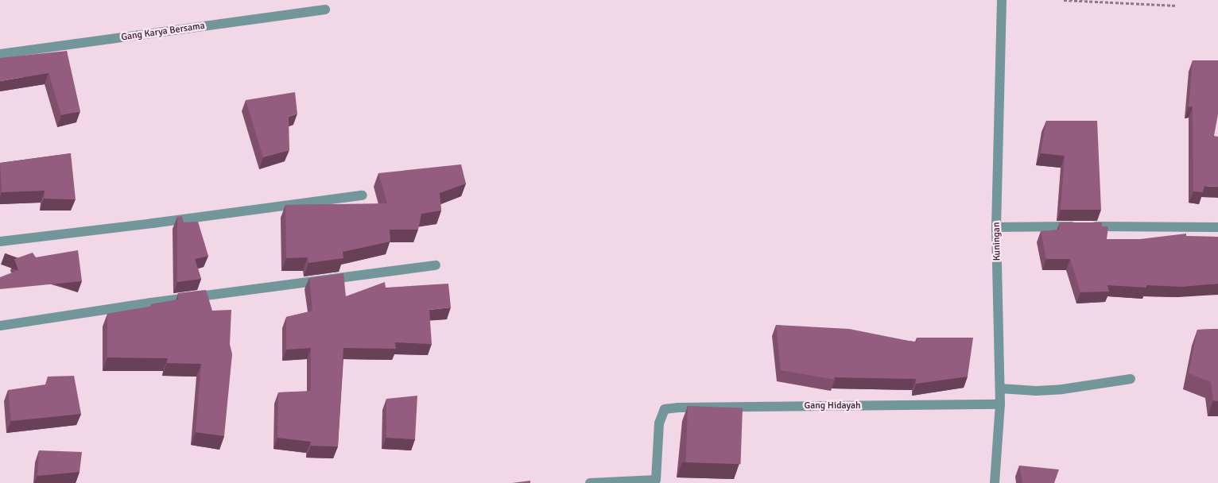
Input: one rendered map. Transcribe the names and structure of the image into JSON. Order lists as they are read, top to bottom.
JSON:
{
  "streets": {
    "street": ["Gang Karya Bersama", "Kuningan", "Gang Hidayah"]
  },
  "crossings": [
    ["Kuningan", "Gang Hidayah"]
  ]
}
